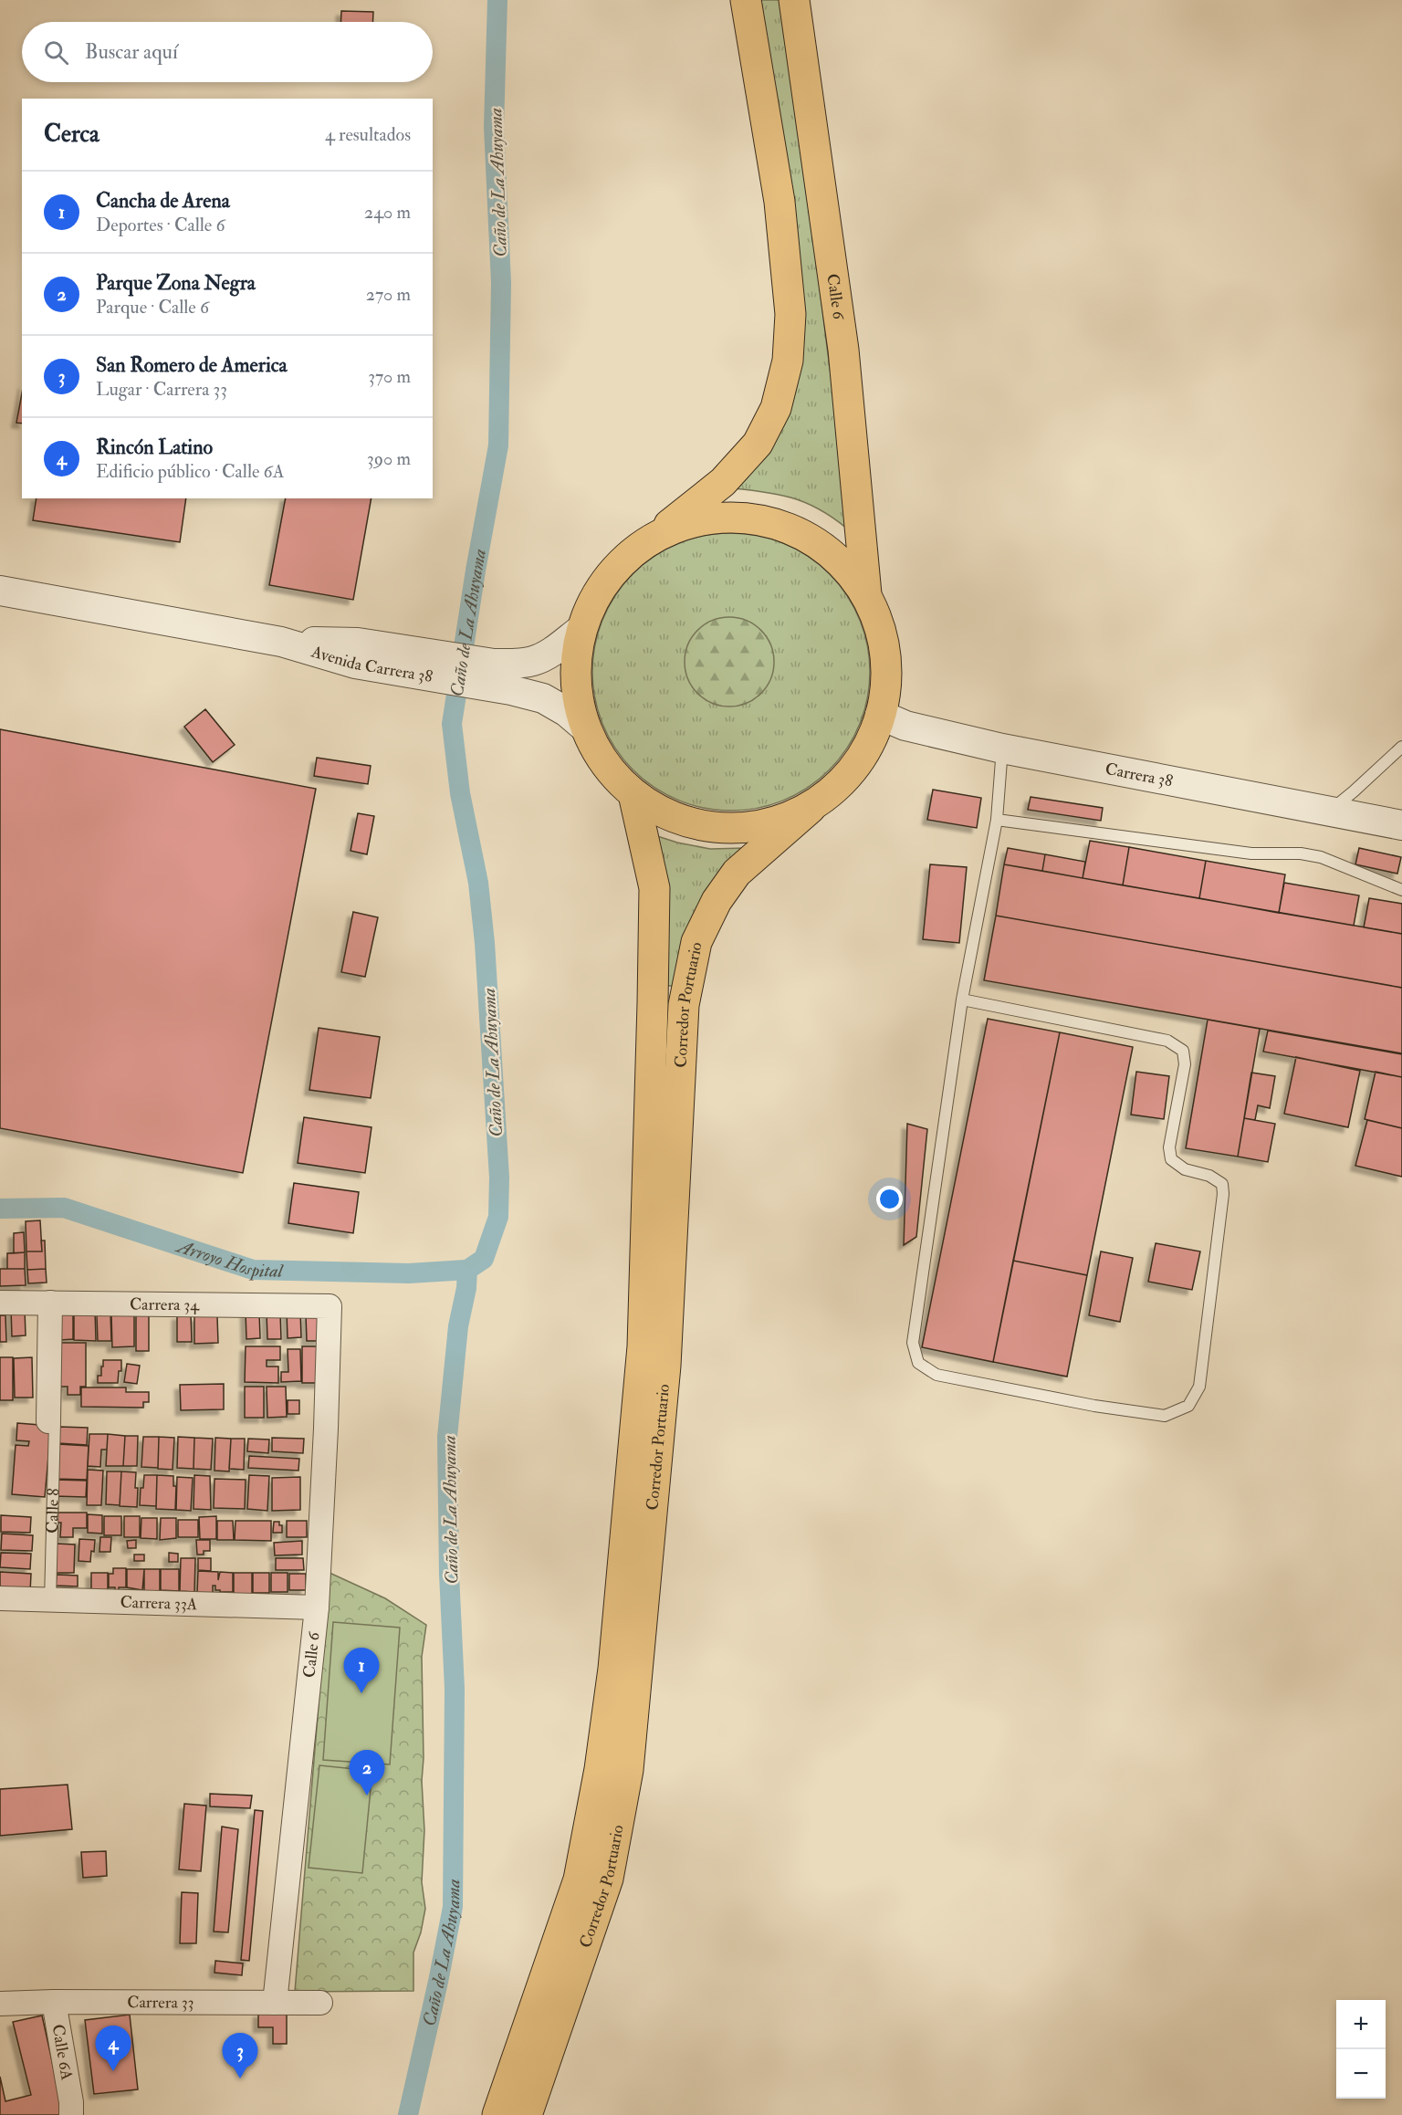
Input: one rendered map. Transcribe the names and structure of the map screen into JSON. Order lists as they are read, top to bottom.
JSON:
{
  "streets": {
    "main road": ["Calle 6", "Corredor Portuario"],
    "street": [
      "Avenida Carrera 38",
      "Carrera 38",
      "Carrera 34",
      "Calle 8",
      "Carrera 33A",
      "Carrera 33",
      "Calle 6A"
    ]
  },
  "crossings": [
    ["Calle 6", "Carrera 34"],
    ["Calle 6", "Carrera 33A"],
    ["Calle 6", "Carrera 33"],
    ["Carrera 34", "Calle 8"],
    ["Calle 8", "Carrera 33A"],
    ["Carrera 33", "Calle 6A"]
  ],
  "water": ["Caño de La Ahuyama", "Arroyo Hospital"],
  "page": {
    "search": "Buscar aquí",
    "heading": ["Cerca", "4 resultados"],
    "list": [
      {
        "mark": "1",
        "name": "Cancha de Arena",
        "note": "Deportes · Calle 6",
        "value": "240 m"
      },
      {
        "mark": "2",
        "name": "Parque Zona Negra",
        "note": "Parque · Calle 6",
        "value": "270 m"
      },
      {
        "mark": "3",
        "name": "San Romero de America",
        "note": "Lugar · Carrera 33",
        "value": "370 m"
      },
      {
        "mark": "4",
        "name": "Rincón Latino",
        "note": "Edificio público · Calle 6A",
        "value": "390 m"
      }
    ],
    "pins": [
      "1",
      "2",
      "4",
      "3"
    ],
    "map_buttons": ["+", "−"]
  }
}
